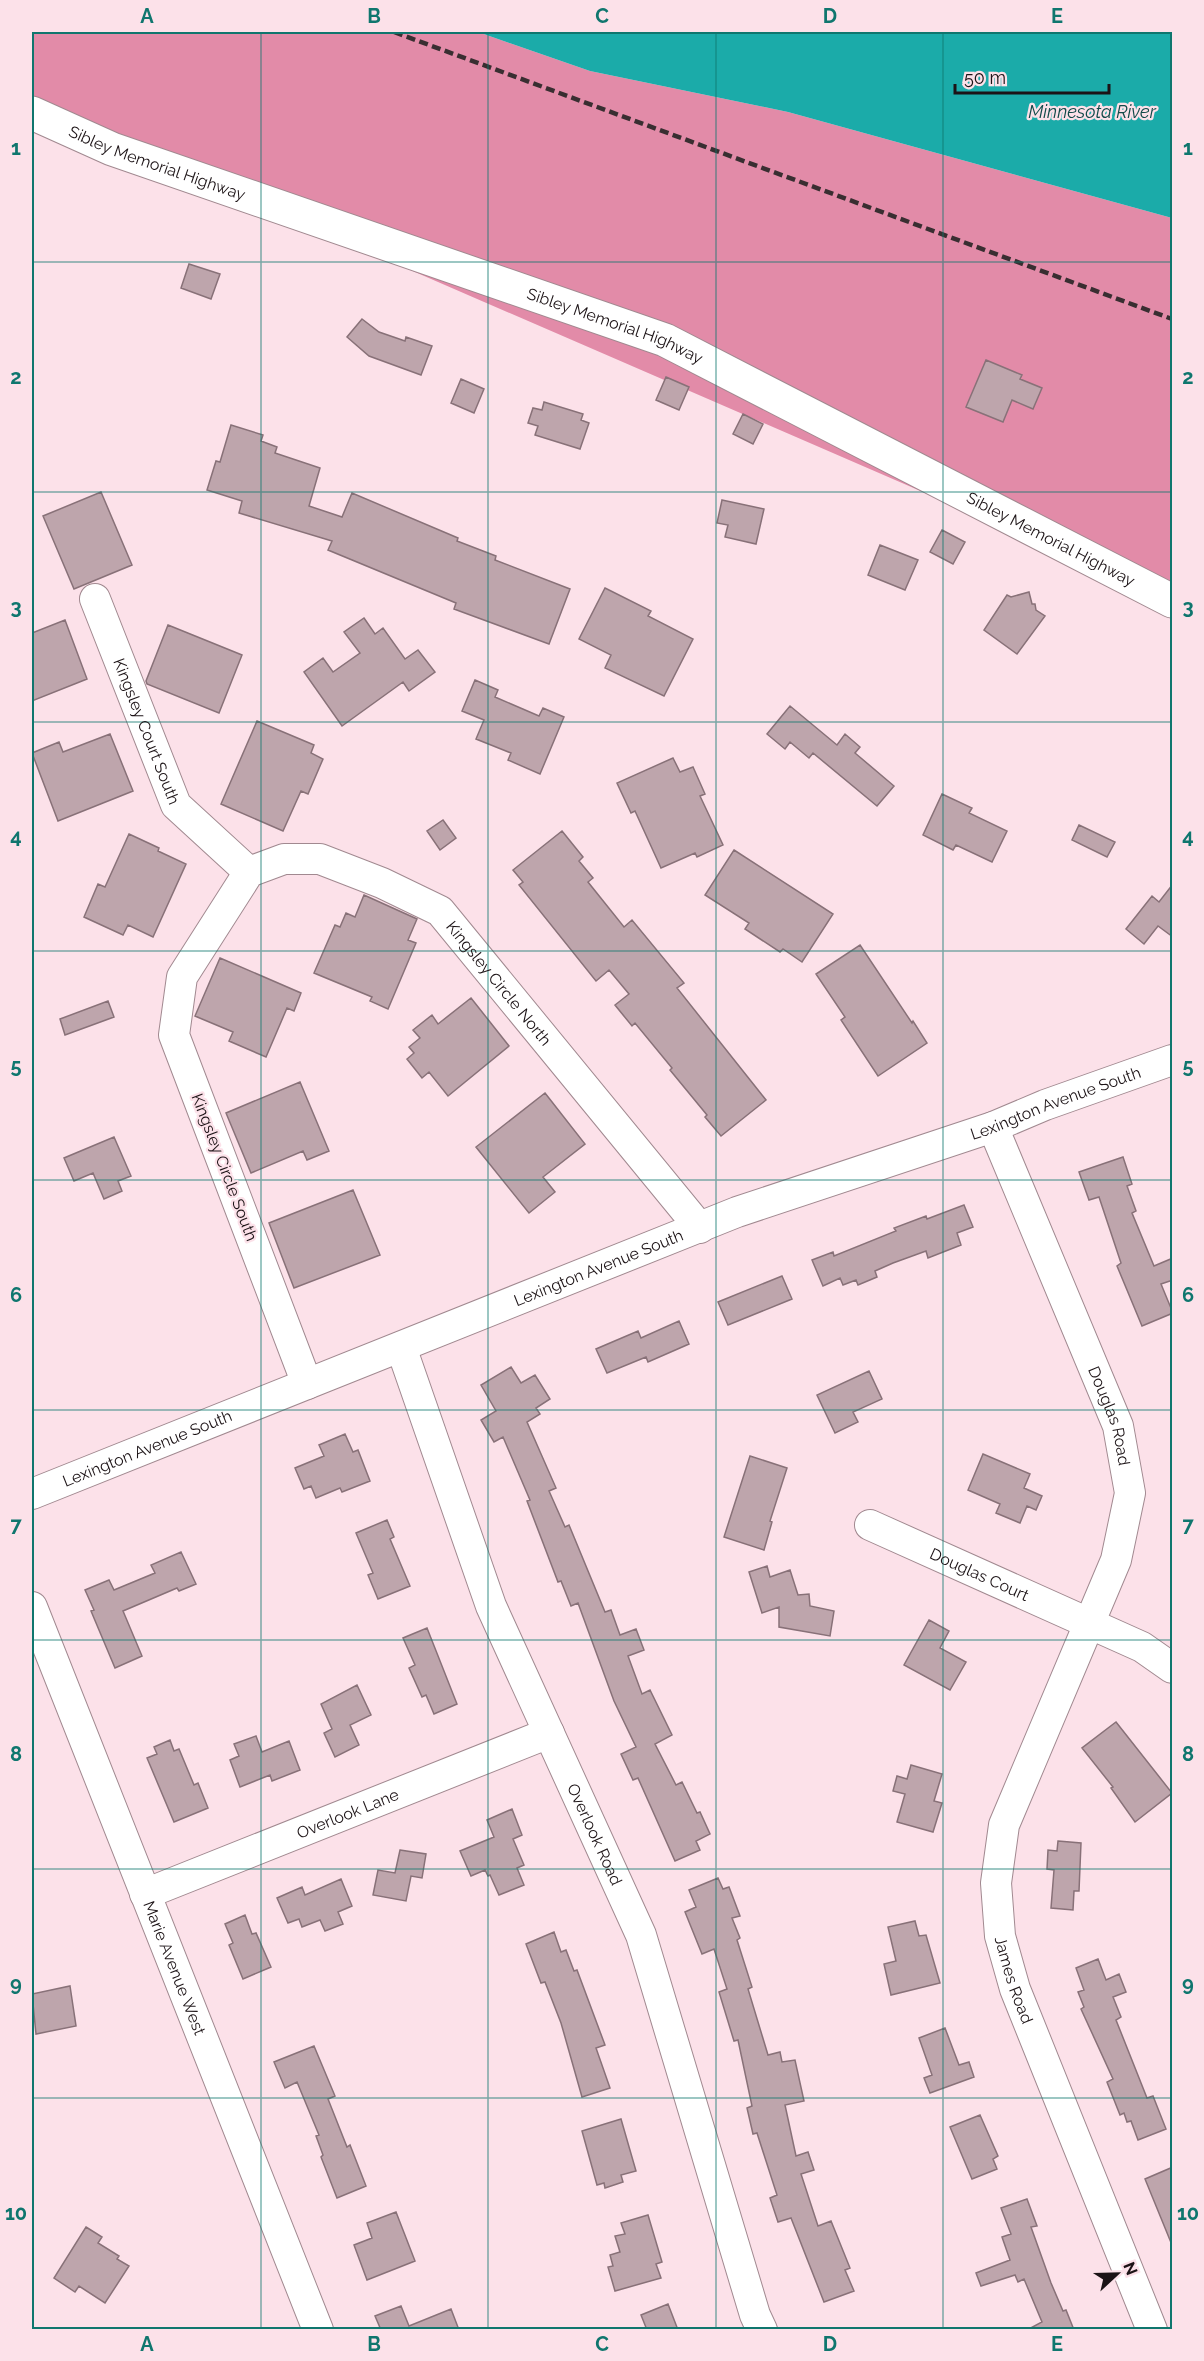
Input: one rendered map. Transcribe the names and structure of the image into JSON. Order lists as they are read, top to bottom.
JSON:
{
  "streets": {
    "main road": ["Sibley Memorial Highway"],
    "street": [
      "Kingsley Court South",
      "Kingsley Circle North",
      "Lexington Avenue South",
      "Kingsley Circle South",
      "Douglas Road",
      "Douglas Court",
      "Overlook Lane",
      "Overlook Road",
      "Marie Avenue West",
      "James Road"
    ]
  },
  "crossings": [
    ["Kingsley Court South", "Kingsley Circle North"],
    ["Kingsley Court South", "Kingsley Circle South"],
    ["Kingsley Circle North", "Lexington Avenue South"],
    ["Kingsley Circle North", "Kingsley Circle South"],
    ["Lexington Avenue South", "Kingsley Circle South"],
    ["Lexington Avenue South", "Douglas Road"],
    ["Lexington Avenue South", "Overlook Road"],
    ["Douglas Road", "Douglas Court"],
    ["Douglas Road", "James Road"],
    ["Douglas Court", "James Road"],
    ["Overlook Lane", "Overlook Road"],
    ["Overlook Lane", "Marie Avenue West"]
  ],
  "water": ["Minnesota River"],
  "scale_bar": "50 m",
  "north": "right",
  "grid": {
    "columns": [
      "A",
      "B",
      "C",
      "D",
      "E"
    ],
    "rows": [
      "1",
      "2",
      "3",
      "4",
      "5",
      "6",
      "7",
      "8",
      "9",
      "10"
    ]
  }
}
